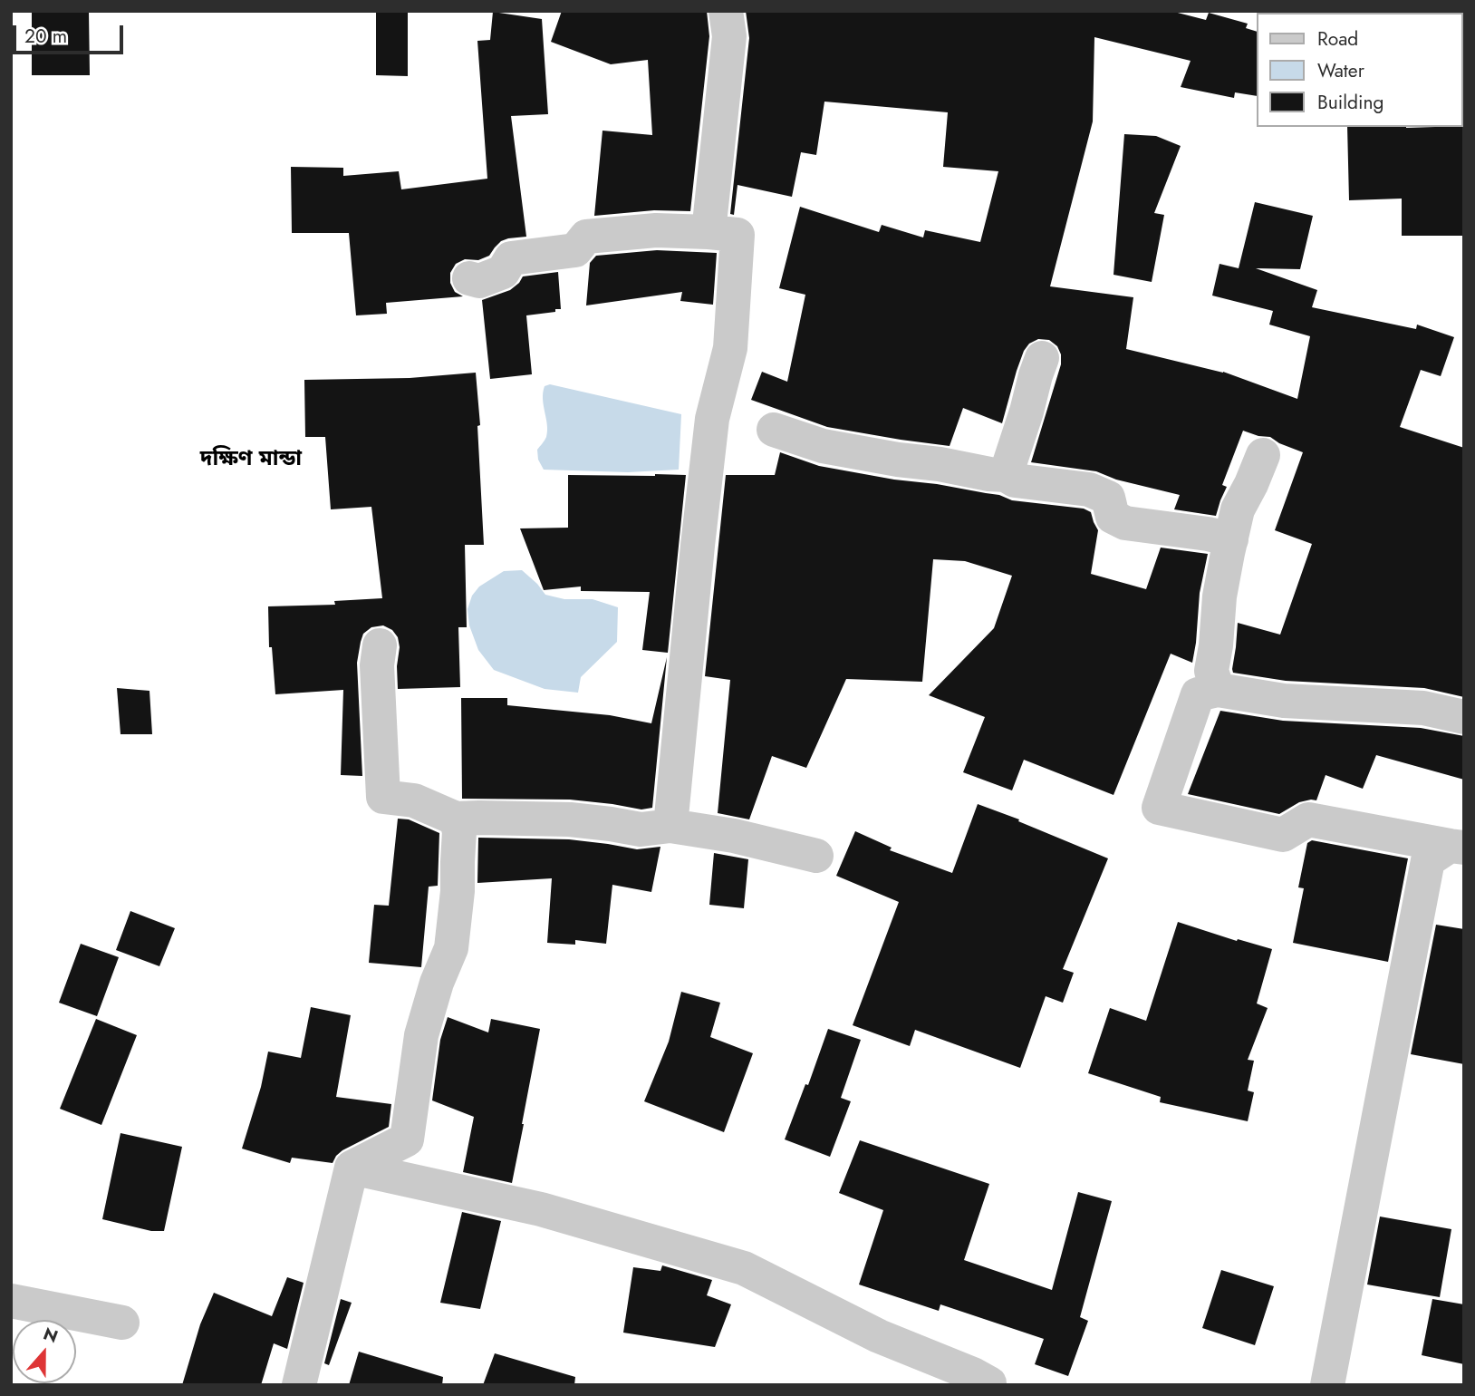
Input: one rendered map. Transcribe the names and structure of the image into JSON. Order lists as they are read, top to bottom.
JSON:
{
  "districts": ["দক্ষিণ মান্ডা"],
  "legend": ["Road", "Water", "Building"],
  "scale_bar": "20 m",
  "north": "top"
}
